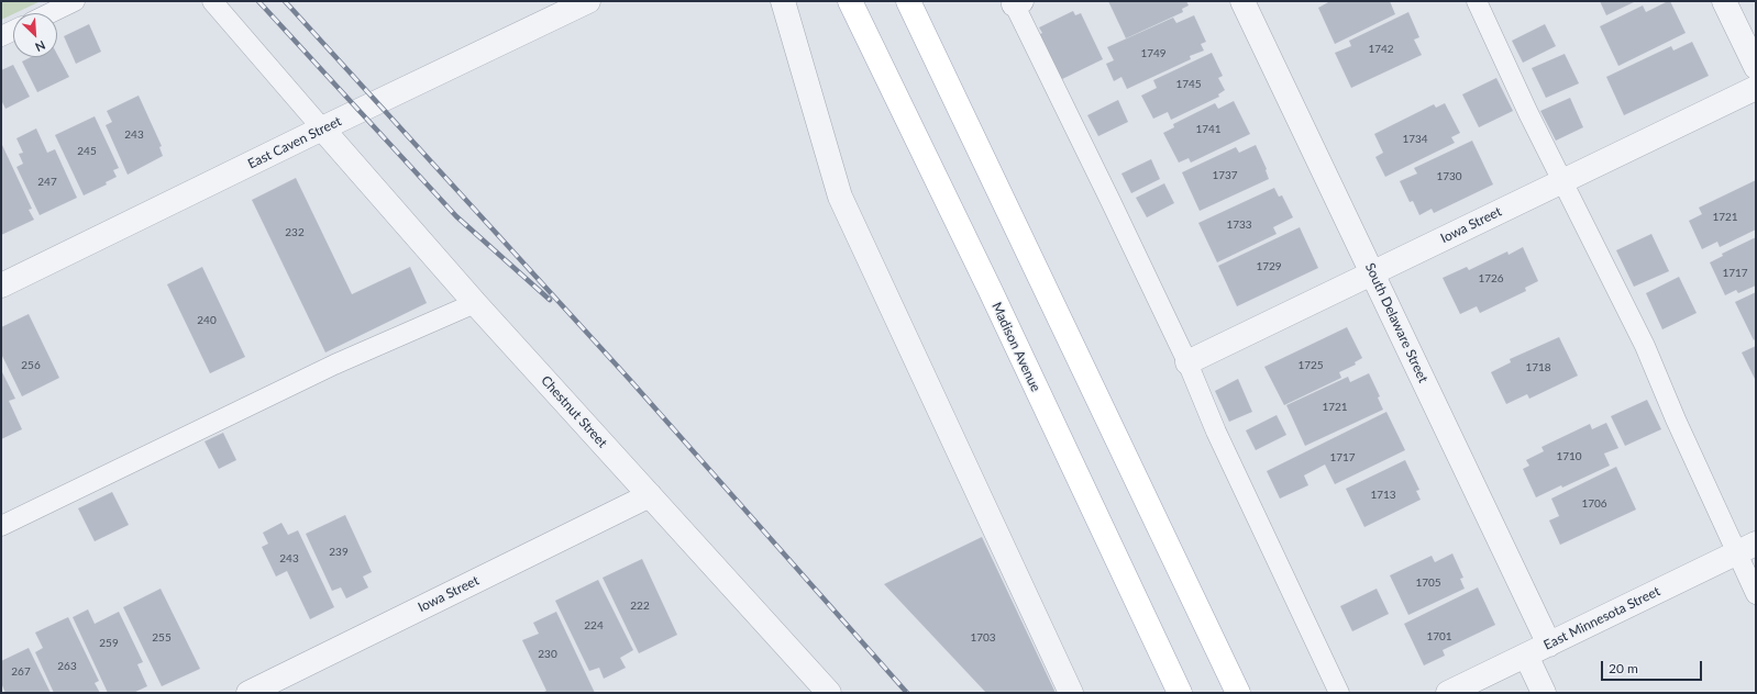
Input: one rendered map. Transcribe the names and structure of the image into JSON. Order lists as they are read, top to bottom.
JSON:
{
  "streets": {
    "main road": ["Madison Avenue"],
    "street": [
      "East Caven Street",
      "Iowa Street",
      "South Delaware Street",
      "Chestnut Street",
      "East Minnesota Street"
    ]
  },
  "crossings": [
    ["East Caven Street", "Chestnut Street"],
    ["Iowa Street", "South Delaware Street"],
    ["Iowa Street", "Chestnut Street"],
    ["South Delaware Street", "East Minnesota Street"]
  ],
  "house_numbers": [
    "1742",
    "1749",
    "1745",
    "1741",
    "243",
    "1734",
    "245",
    "1737",
    "1730",
    "247",
    "1721",
    "1733",
    "232",
    "1729",
    "1717",
    "1726",
    "240",
    "256",
    "1725",
    "1718",
    "1721",
    "1710",
    "1717",
    "1713",
    "1706",
    "239",
    "243",
    "1705",
    "222",
    "224",
    "1701",
    "255",
    "1703",
    "259",
    "230",
    "263",
    "267"
  ],
  "scale_bar": "20 m",
  "north": "bottom right"
}
